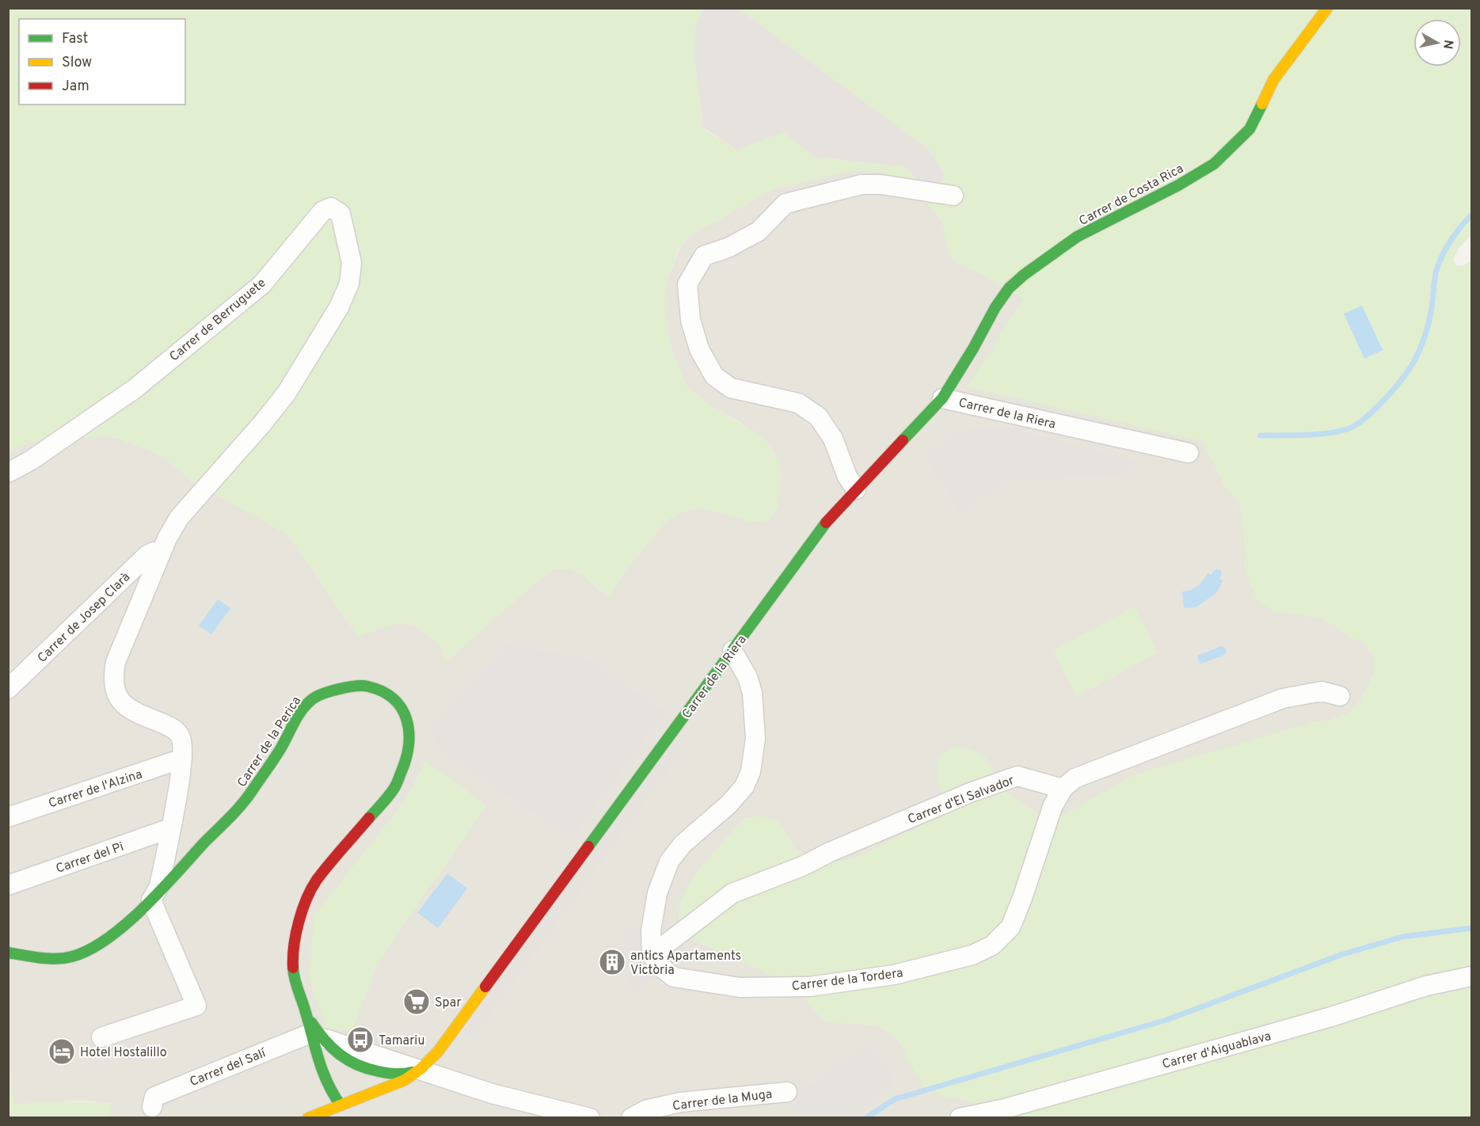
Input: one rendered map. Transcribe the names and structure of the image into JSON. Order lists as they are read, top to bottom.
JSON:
{
  "streets": {
    "street": [
      "Carrer de Costa Rica",
      "Carrer de Berruguete",
      "Carrer de la Riera",
      "Carrer de Josep Clarà",
      "Carrer de la Perica",
      "Carrer de l'Alzina",
      "Carrer d'El Salvador",
      "Carrer del Pi",
      "Carrer de la Tordera",
      "Carrer d'Aiguablava",
      "Carrer del Salí",
      "Carrer de la Muga"
    ]
  },
  "crossings": [
    ["Carrer de Costa Rica", "Carrer de la Riera"],
    ["Carrer de Berruguete", "Carrer de Josep Clarà"],
    ["Carrer de la Riera", "Carrer de la Perica"],
    ["Carrer de la Perica", "Carrer del Salí"],
    ["Carrer d'El Salvador", "Carrer de la Tordera"]
  ],
  "places": {
    "building": ["antics Apartaments Victòria"],
    "supermarket": ["Spar"],
    "bus stop": ["Tamariu"],
    "hotel": ["Hotel Hostalillo"]
  },
  "legend": ["Fast", "Slow", "Jam"],
  "north": "right"
}
